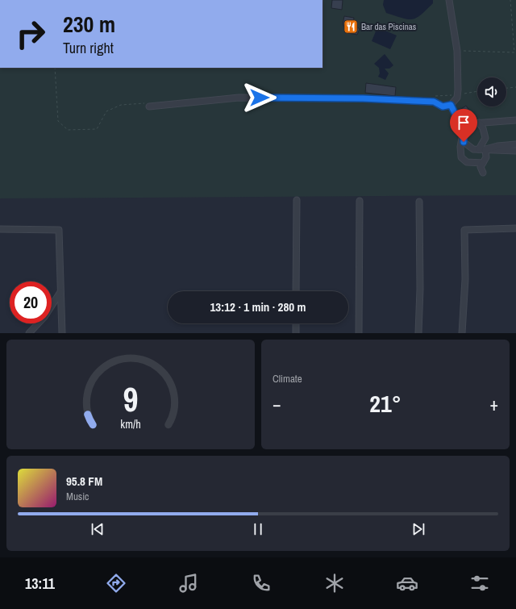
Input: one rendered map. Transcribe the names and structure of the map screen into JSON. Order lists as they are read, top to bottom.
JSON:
{
  "places": {
    "restaurant": ["Bar das Piscinas"]
  },
  "page": {
    "turn": ["230 m", "Turn right"],
    "limit": "20",
    "trip": "13:12 · 1 min · 280 m",
    "tile": "Climate",
    "heat": ["−", "21°", "+"],
    "song": ["95.8 FM", "Music"],
    "tabs": "13:11",
    "gauge": ["9", "km/h"]
  }
}
